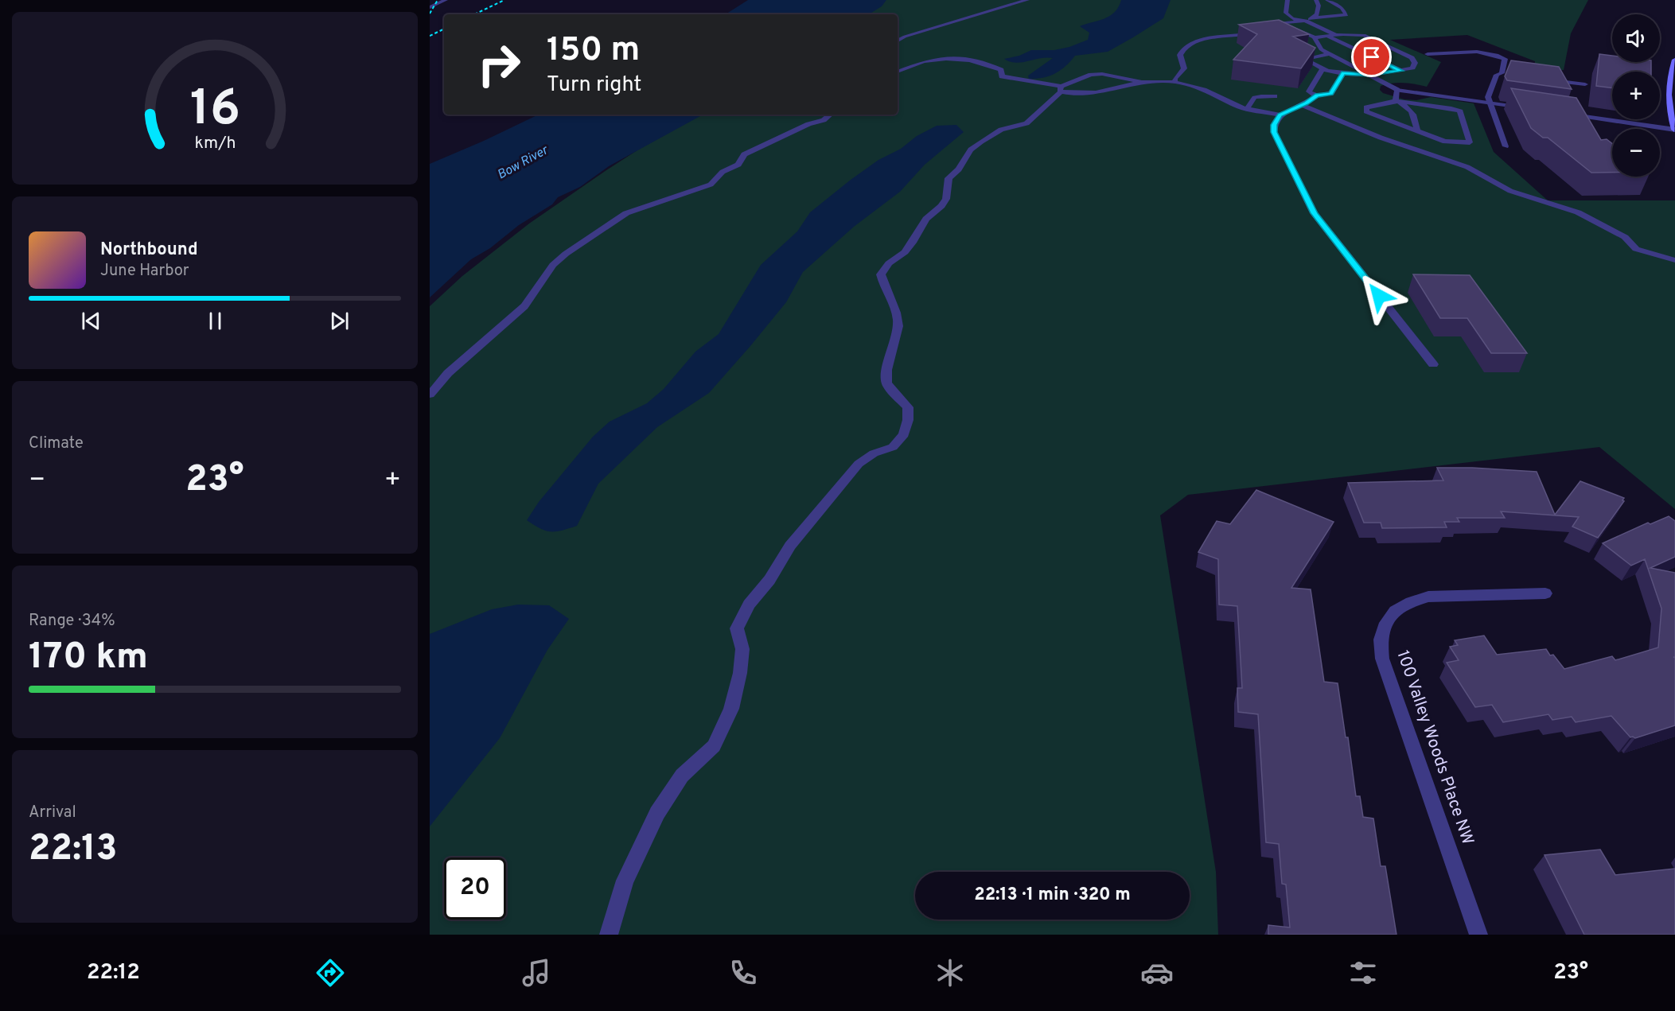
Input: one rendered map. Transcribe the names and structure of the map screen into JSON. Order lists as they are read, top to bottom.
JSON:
{
  "streets": {
    "street": ["100 Valley Woods Place NW"]
  },
  "water": ["Bow River"],
  "page": {
    "map_buttons": ["+", "−"],
    "turn": ["150 m", "Turn right"],
    "song": ["Northbound", "June Harbor"],
    "tile": [
      "Climate",
      ["Range · 34%", "170 km"],
      ["Arrival", "22:13"]
    ],
    "heat": ["−", "23°", "+"],
    "limit": "20",
    "trip": "22:13 · 1 min · 320 m",
    "tabs": ["22:12", "23°"],
    "gauge": ["16", "km/h"]
  }
}
